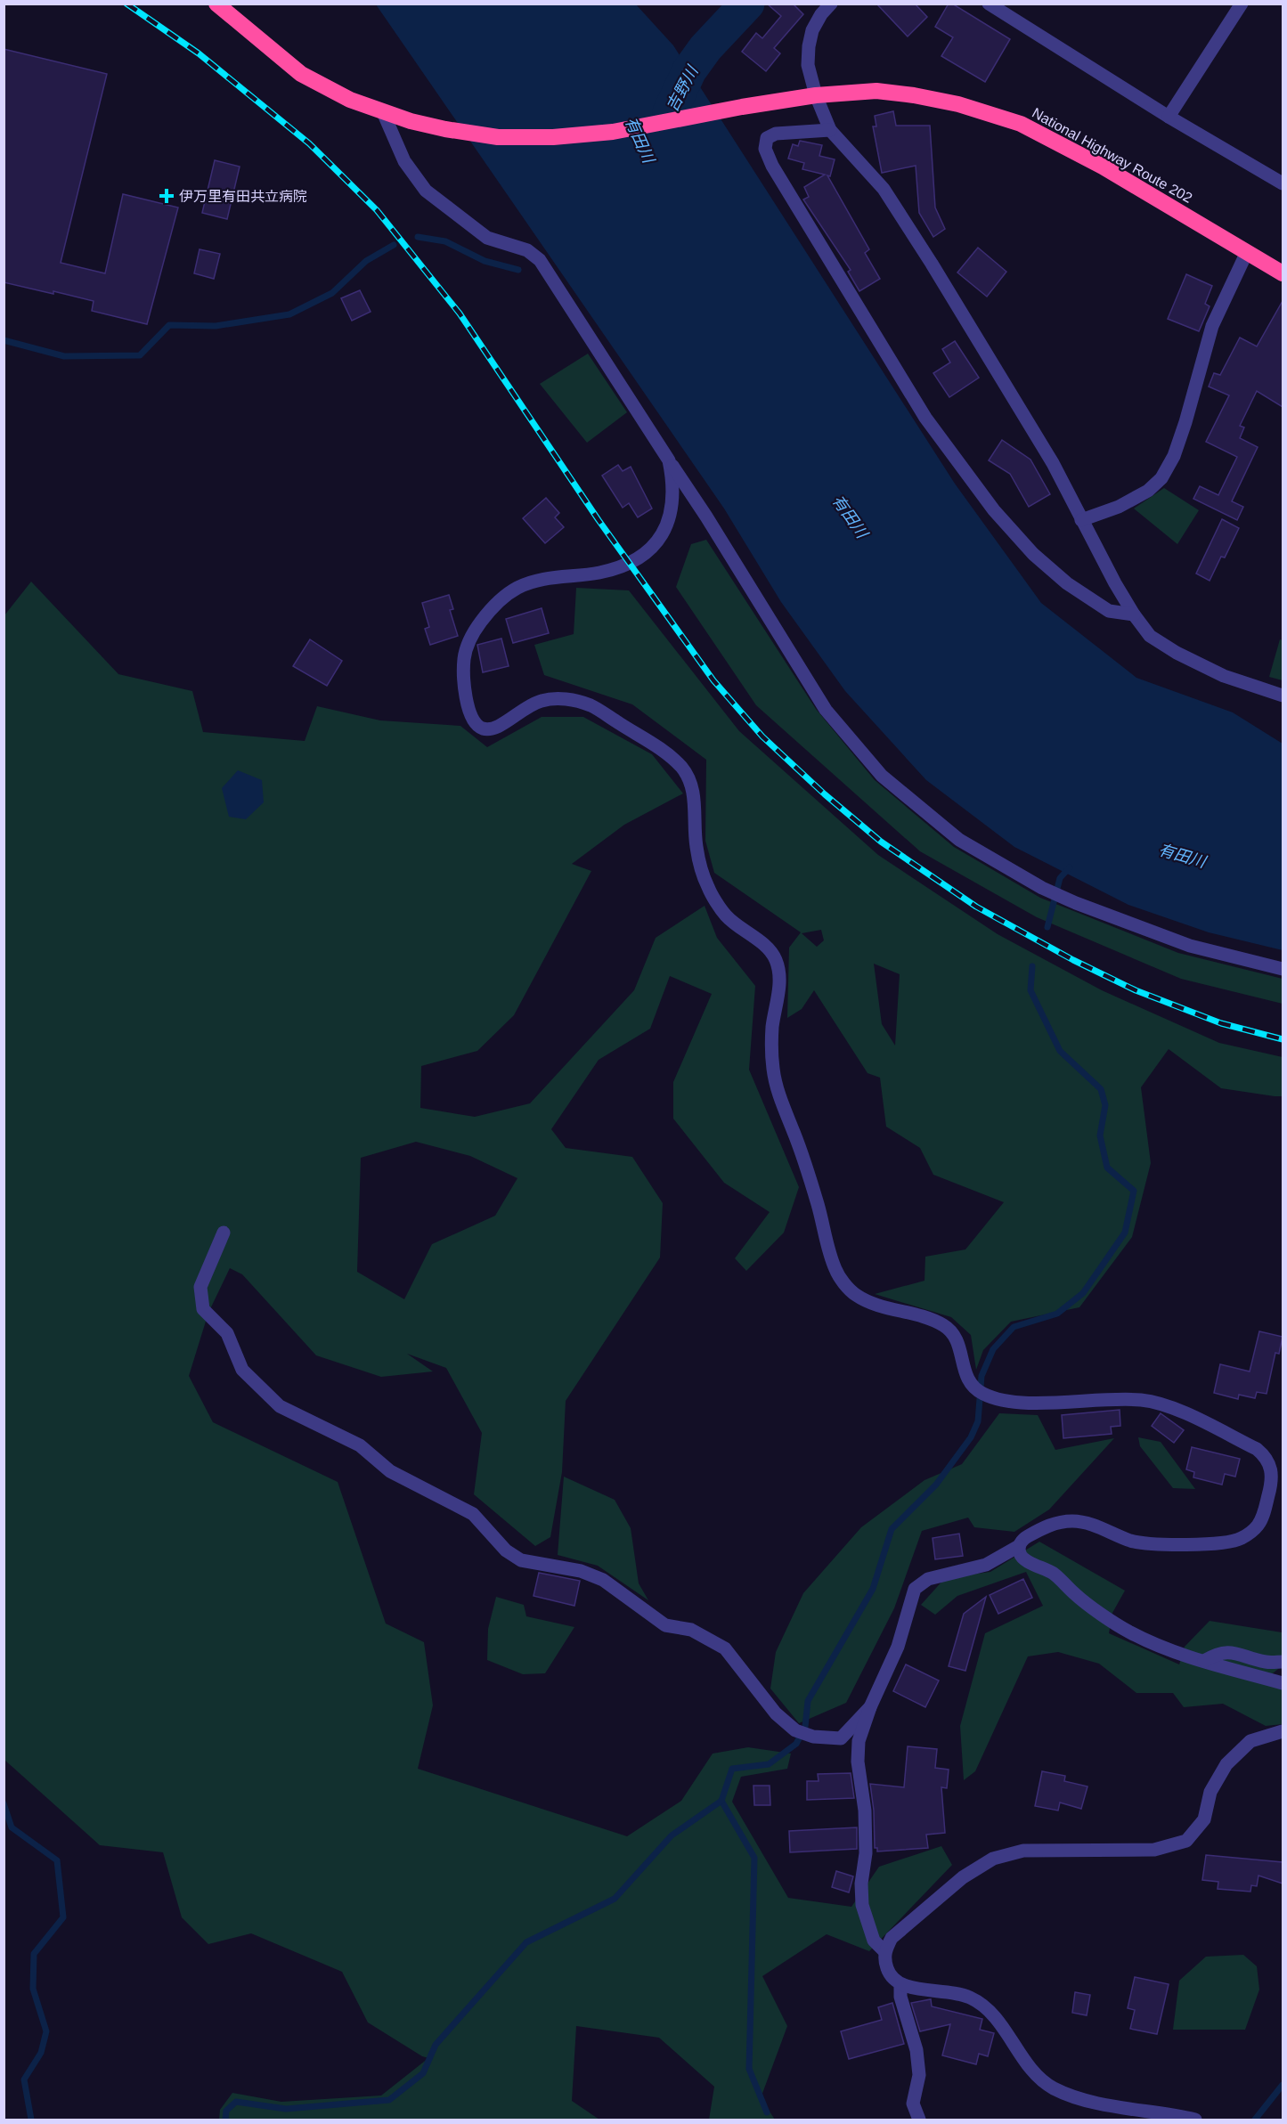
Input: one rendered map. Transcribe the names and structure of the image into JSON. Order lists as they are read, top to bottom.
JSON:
{
  "streets": {
    "highway": ["National Highway Route 202"]
  },
  "water": ["吉野川", "有田川"],
  "places": {
    "health": ["伊万里有田共立病院"]
  }
}
